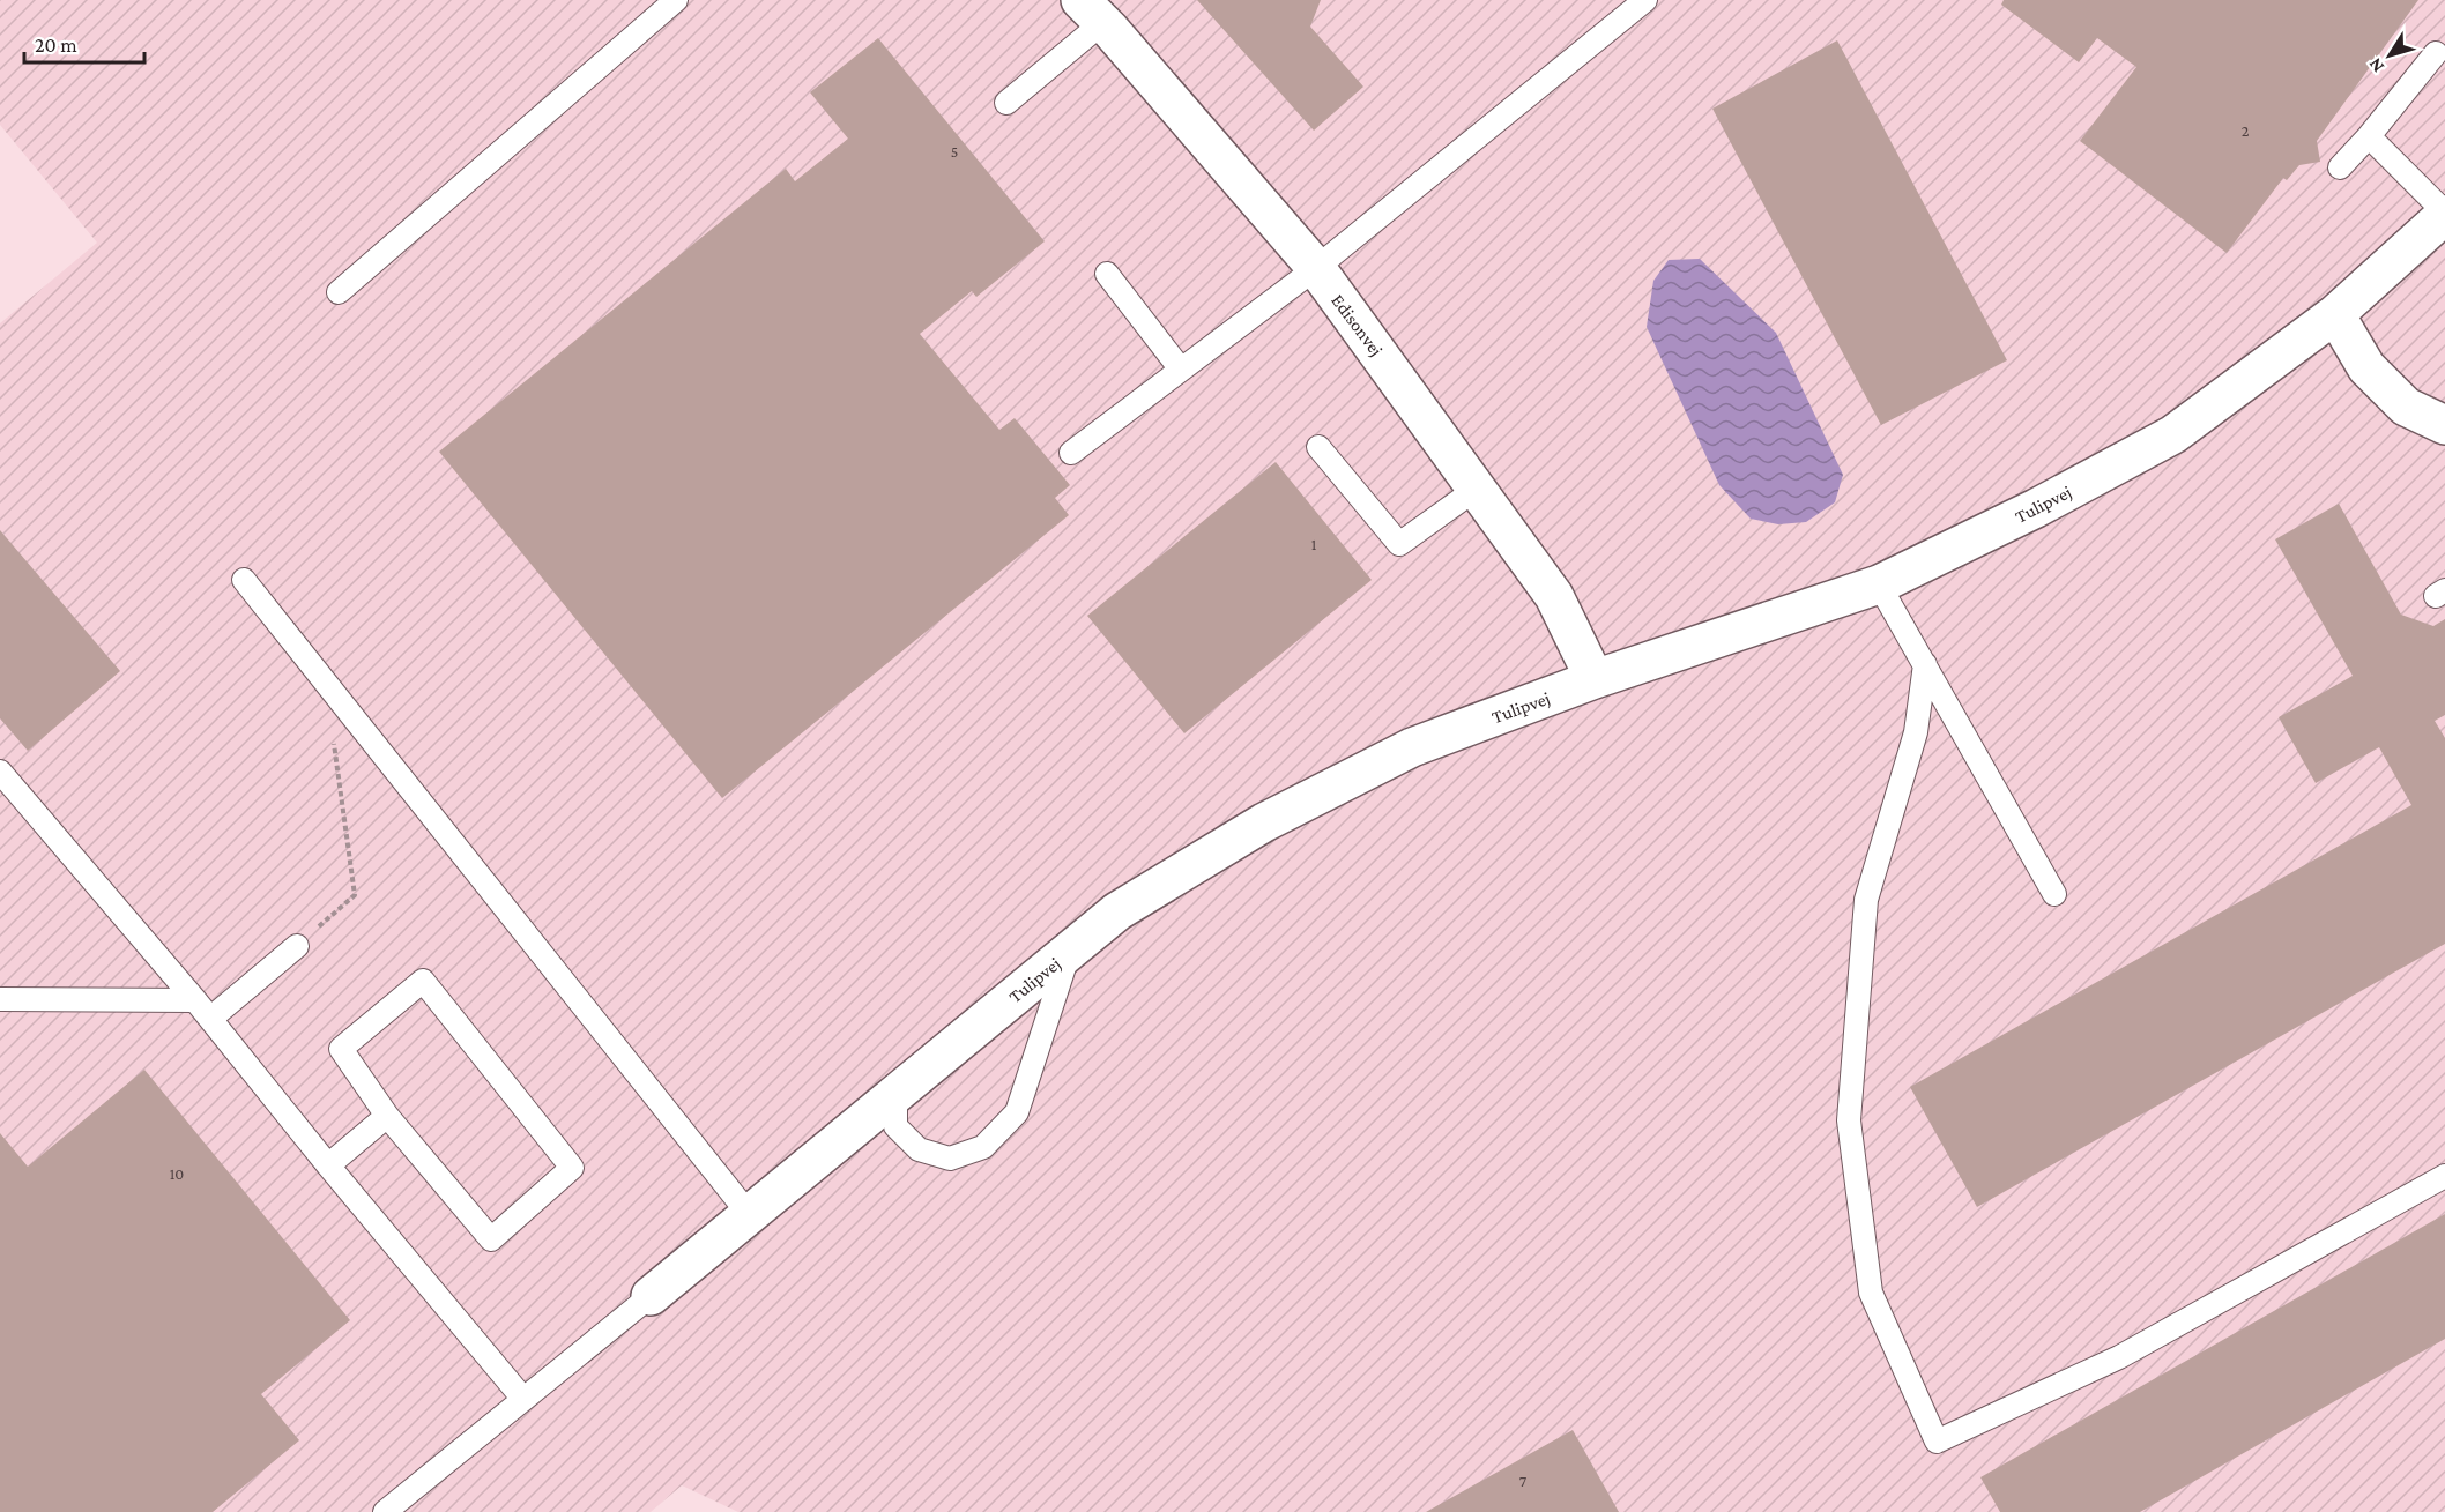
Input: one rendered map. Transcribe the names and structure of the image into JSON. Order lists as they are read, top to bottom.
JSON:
{
  "streets": {
    "street": ["Edisonvej", "Tulipvej"]
  },
  "crossings": [
    ["Edisonvej", "Tulipvej"]
  ],
  "house_numbers": [
    "2",
    "5",
    "1",
    "10",
    "7"
  ],
  "scale_bar": "20 m",
  "north": "bottom left"
}
